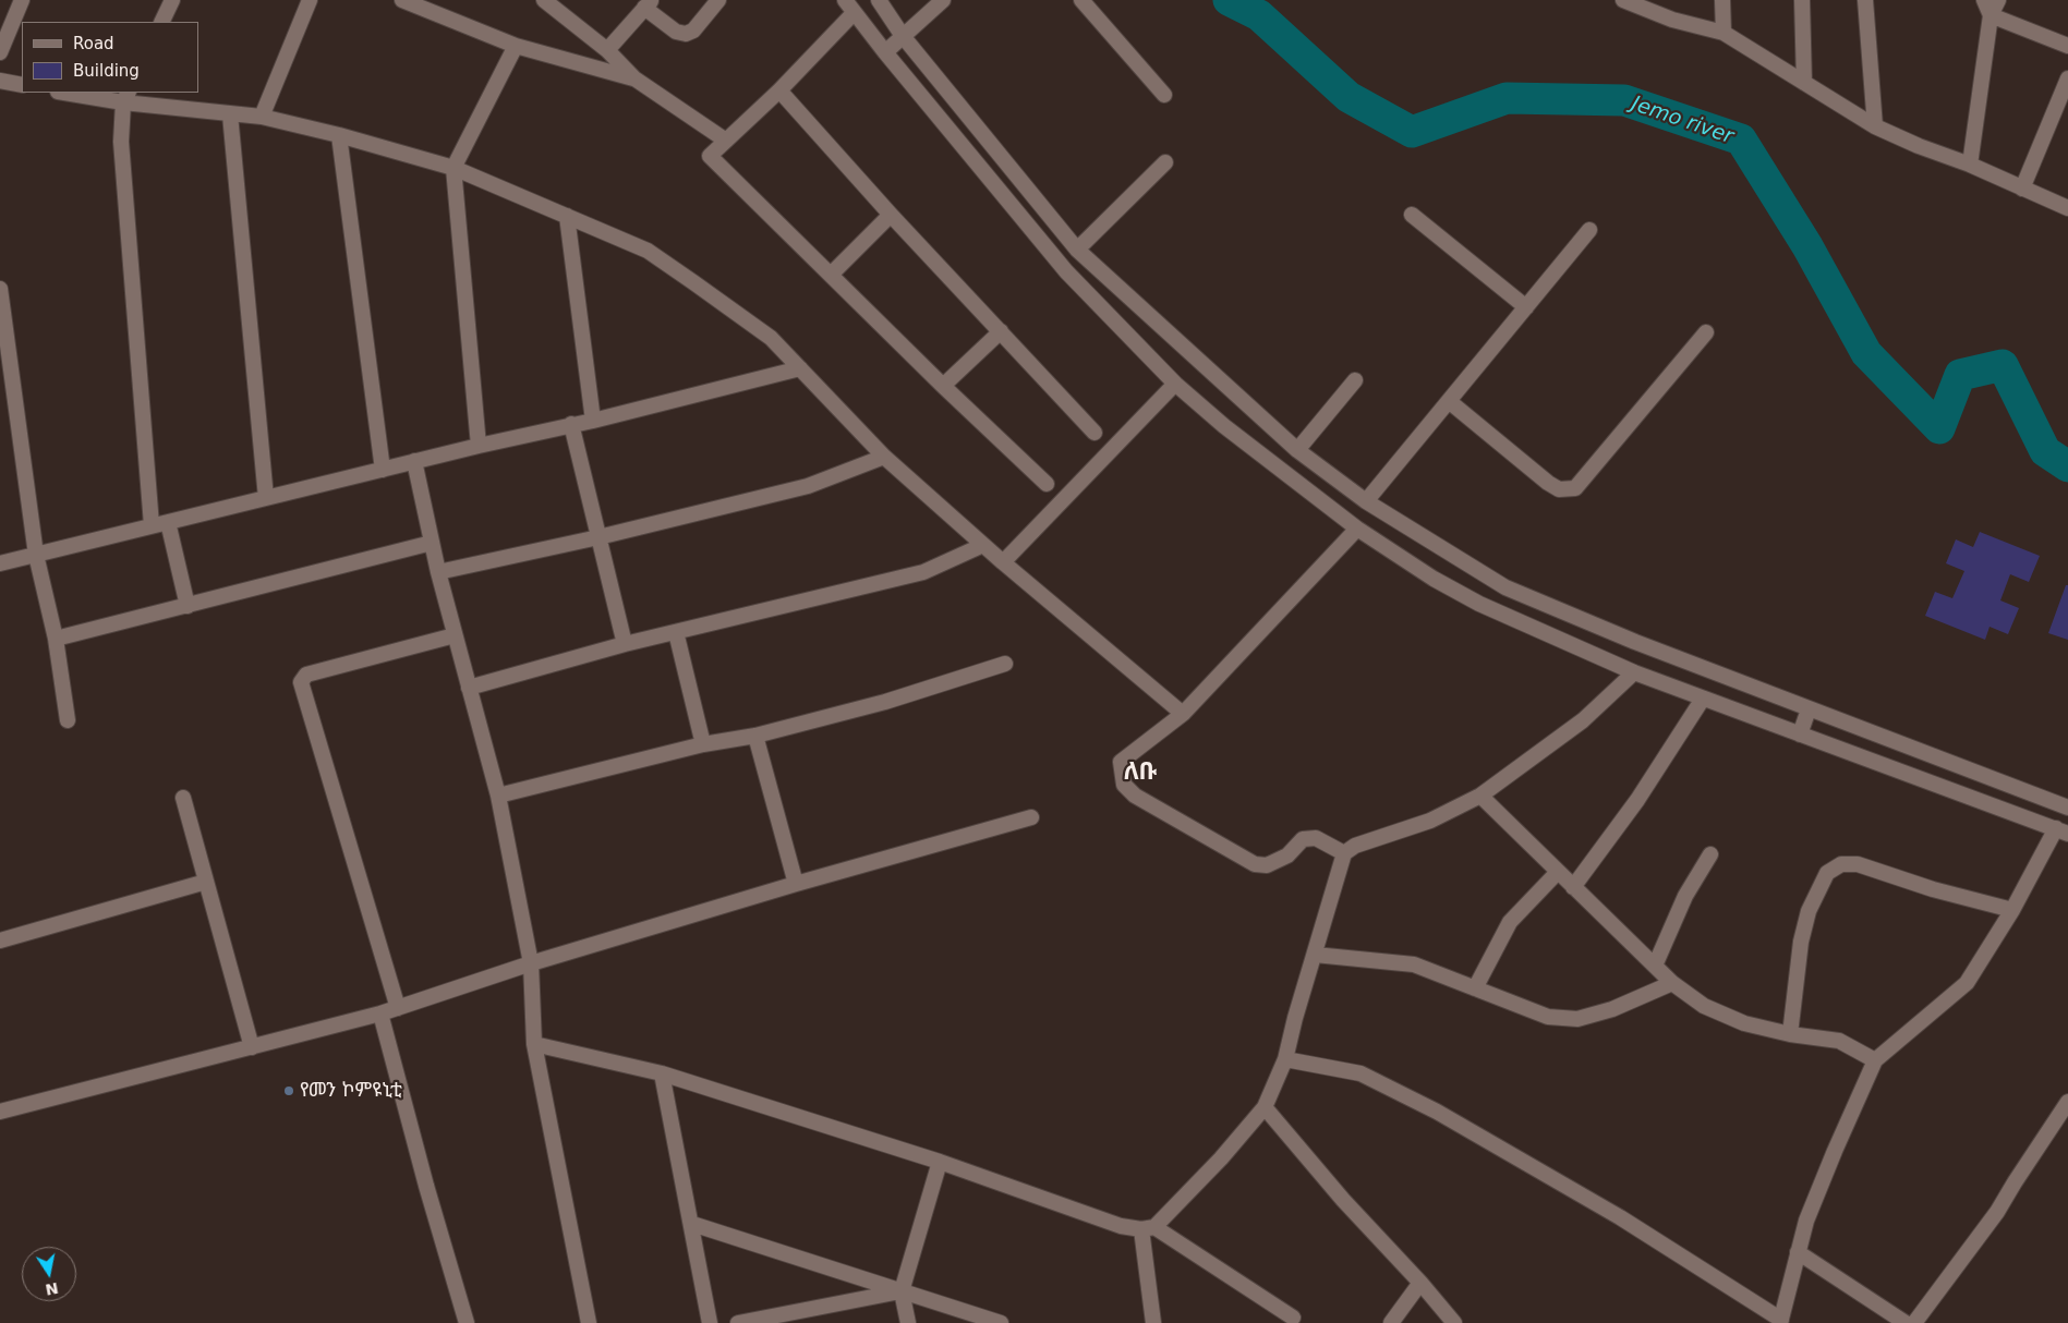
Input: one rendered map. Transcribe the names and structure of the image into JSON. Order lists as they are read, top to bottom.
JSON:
{
  "districts": ["ለቡ"],
  "water": ["Jemo river"],
  "places": ["የመን ኮምዩኒቲ"],
  "legend": ["Road", "Building"],
  "north": "bottom"
}
